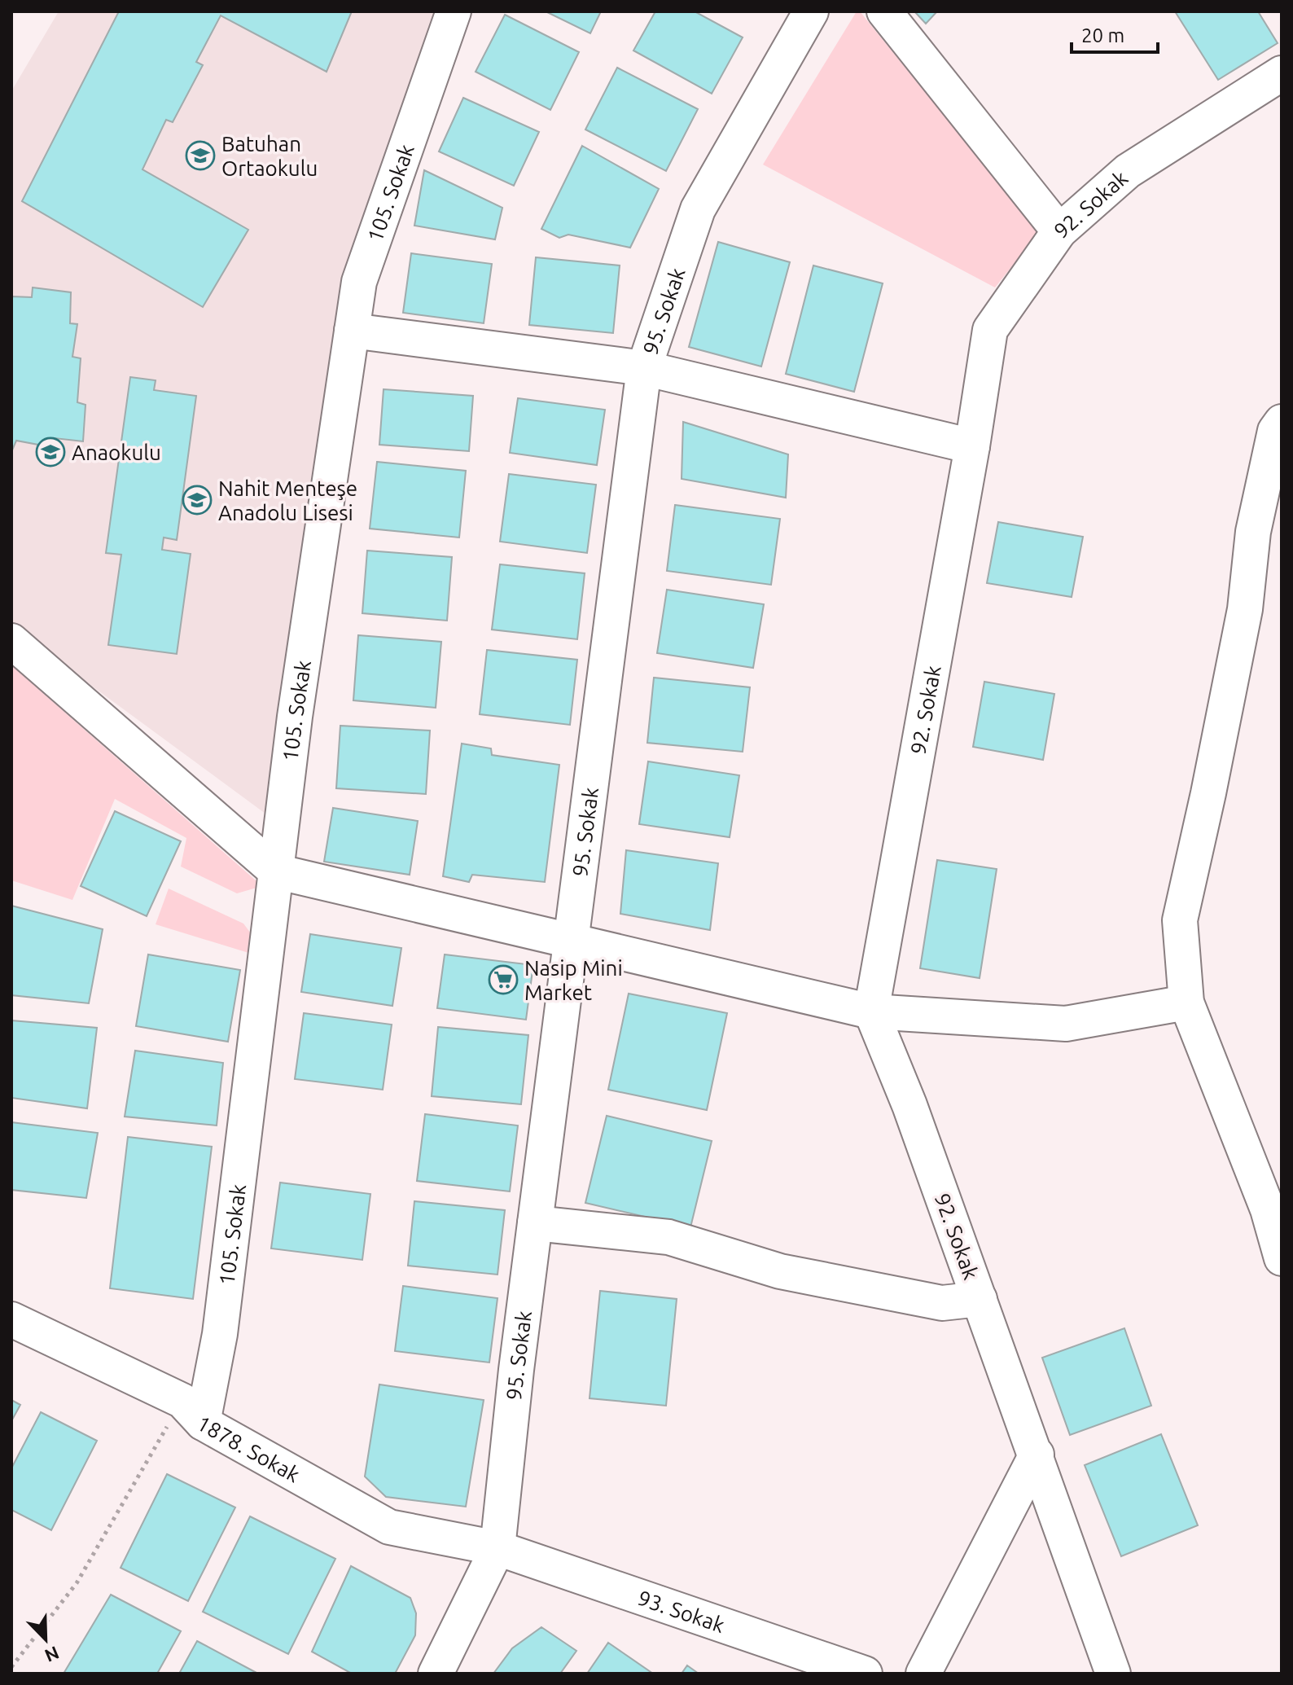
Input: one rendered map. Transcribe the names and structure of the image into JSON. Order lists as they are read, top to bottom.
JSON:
{
  "streets": {
    "street": [
      "105. Sokak",
      "92. Sokak",
      "95. Sokak",
      "1878. Sokak",
      "93. Sokak"
    ]
  },
  "crossings": [
    ["105. Sokak", "1878. Sokak"],
    ["95. Sokak", "1878. Sokak"],
    ["95. Sokak", "93. Sokak"],
    ["1878. Sokak", "93. Sokak"]
  ],
  "places": {
    "school or university": ["Batuhan Ortaokulu", "Anaokulu", "Nahit Menteşe Anadolu Lisesi"],
    "supermarket": ["Nasip Mini Market"]
  },
  "scale_bar": "20 m",
  "north": "bottom right"
}
